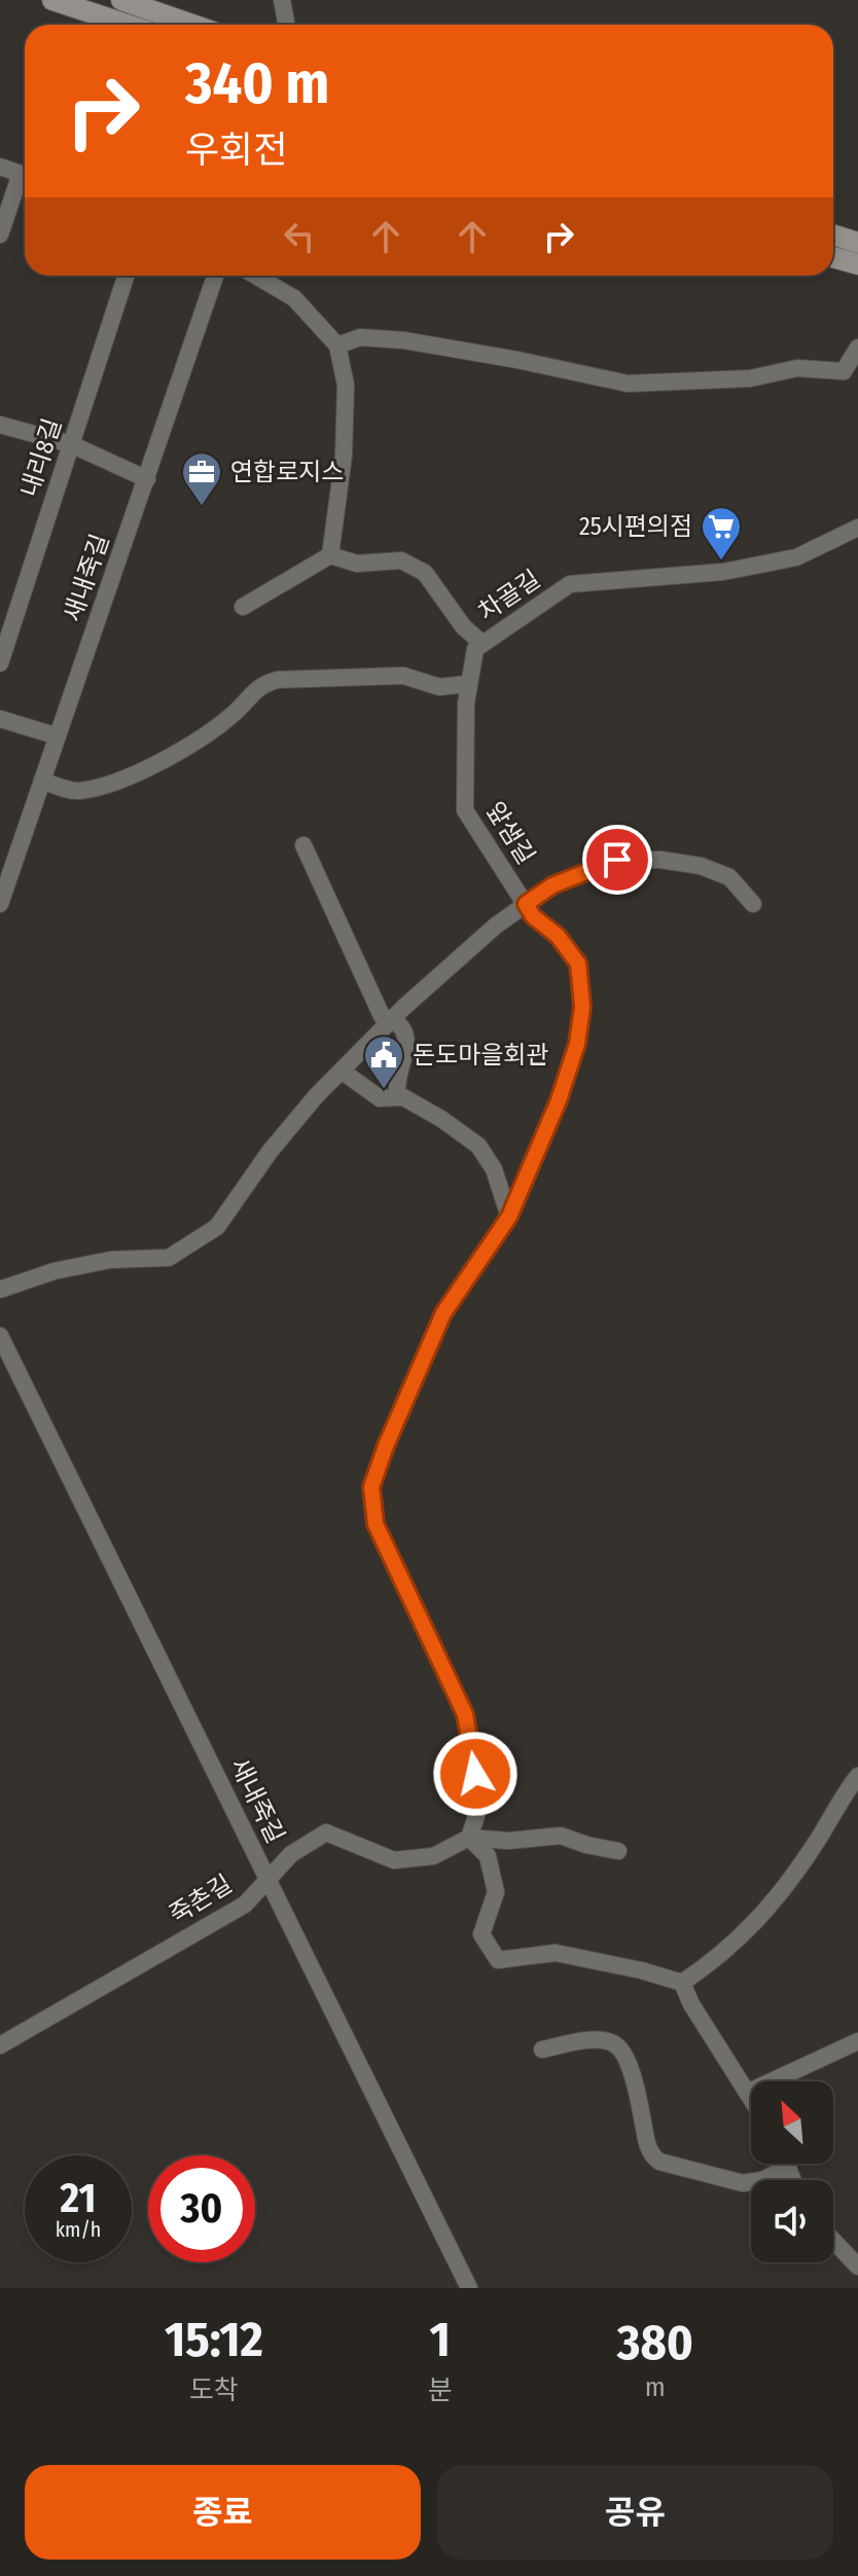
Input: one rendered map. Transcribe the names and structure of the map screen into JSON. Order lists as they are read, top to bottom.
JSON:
{
  "streets": {
    "street": [
      "내리8길",
      "새내죽길",
      "차골길",
      "앞샘길",
      "죽촌길"
    ]
  },
  "crossings": [
    ["새내죽길", "죽촌길"],
    ["차골길", "앞샘길"],
    ["앞샘길", "죽촌길"]
  ],
  "places": {
    "office": ["연합로지스"],
    "supermarket": ["25시편의점"],
    "public building": ["돈도마을회관"]
  },
  "north": "top left",
  "page": {
    "turn": ["340 m", "우회전"],
    "speed": "21 km/h",
    "limit": "30",
    "eta": [
      "15:12",
      "도착",
      "1",
      "분",
      "380",
      "m"
    ],
    "buttons": ["종료", "공유"]
  }
}
